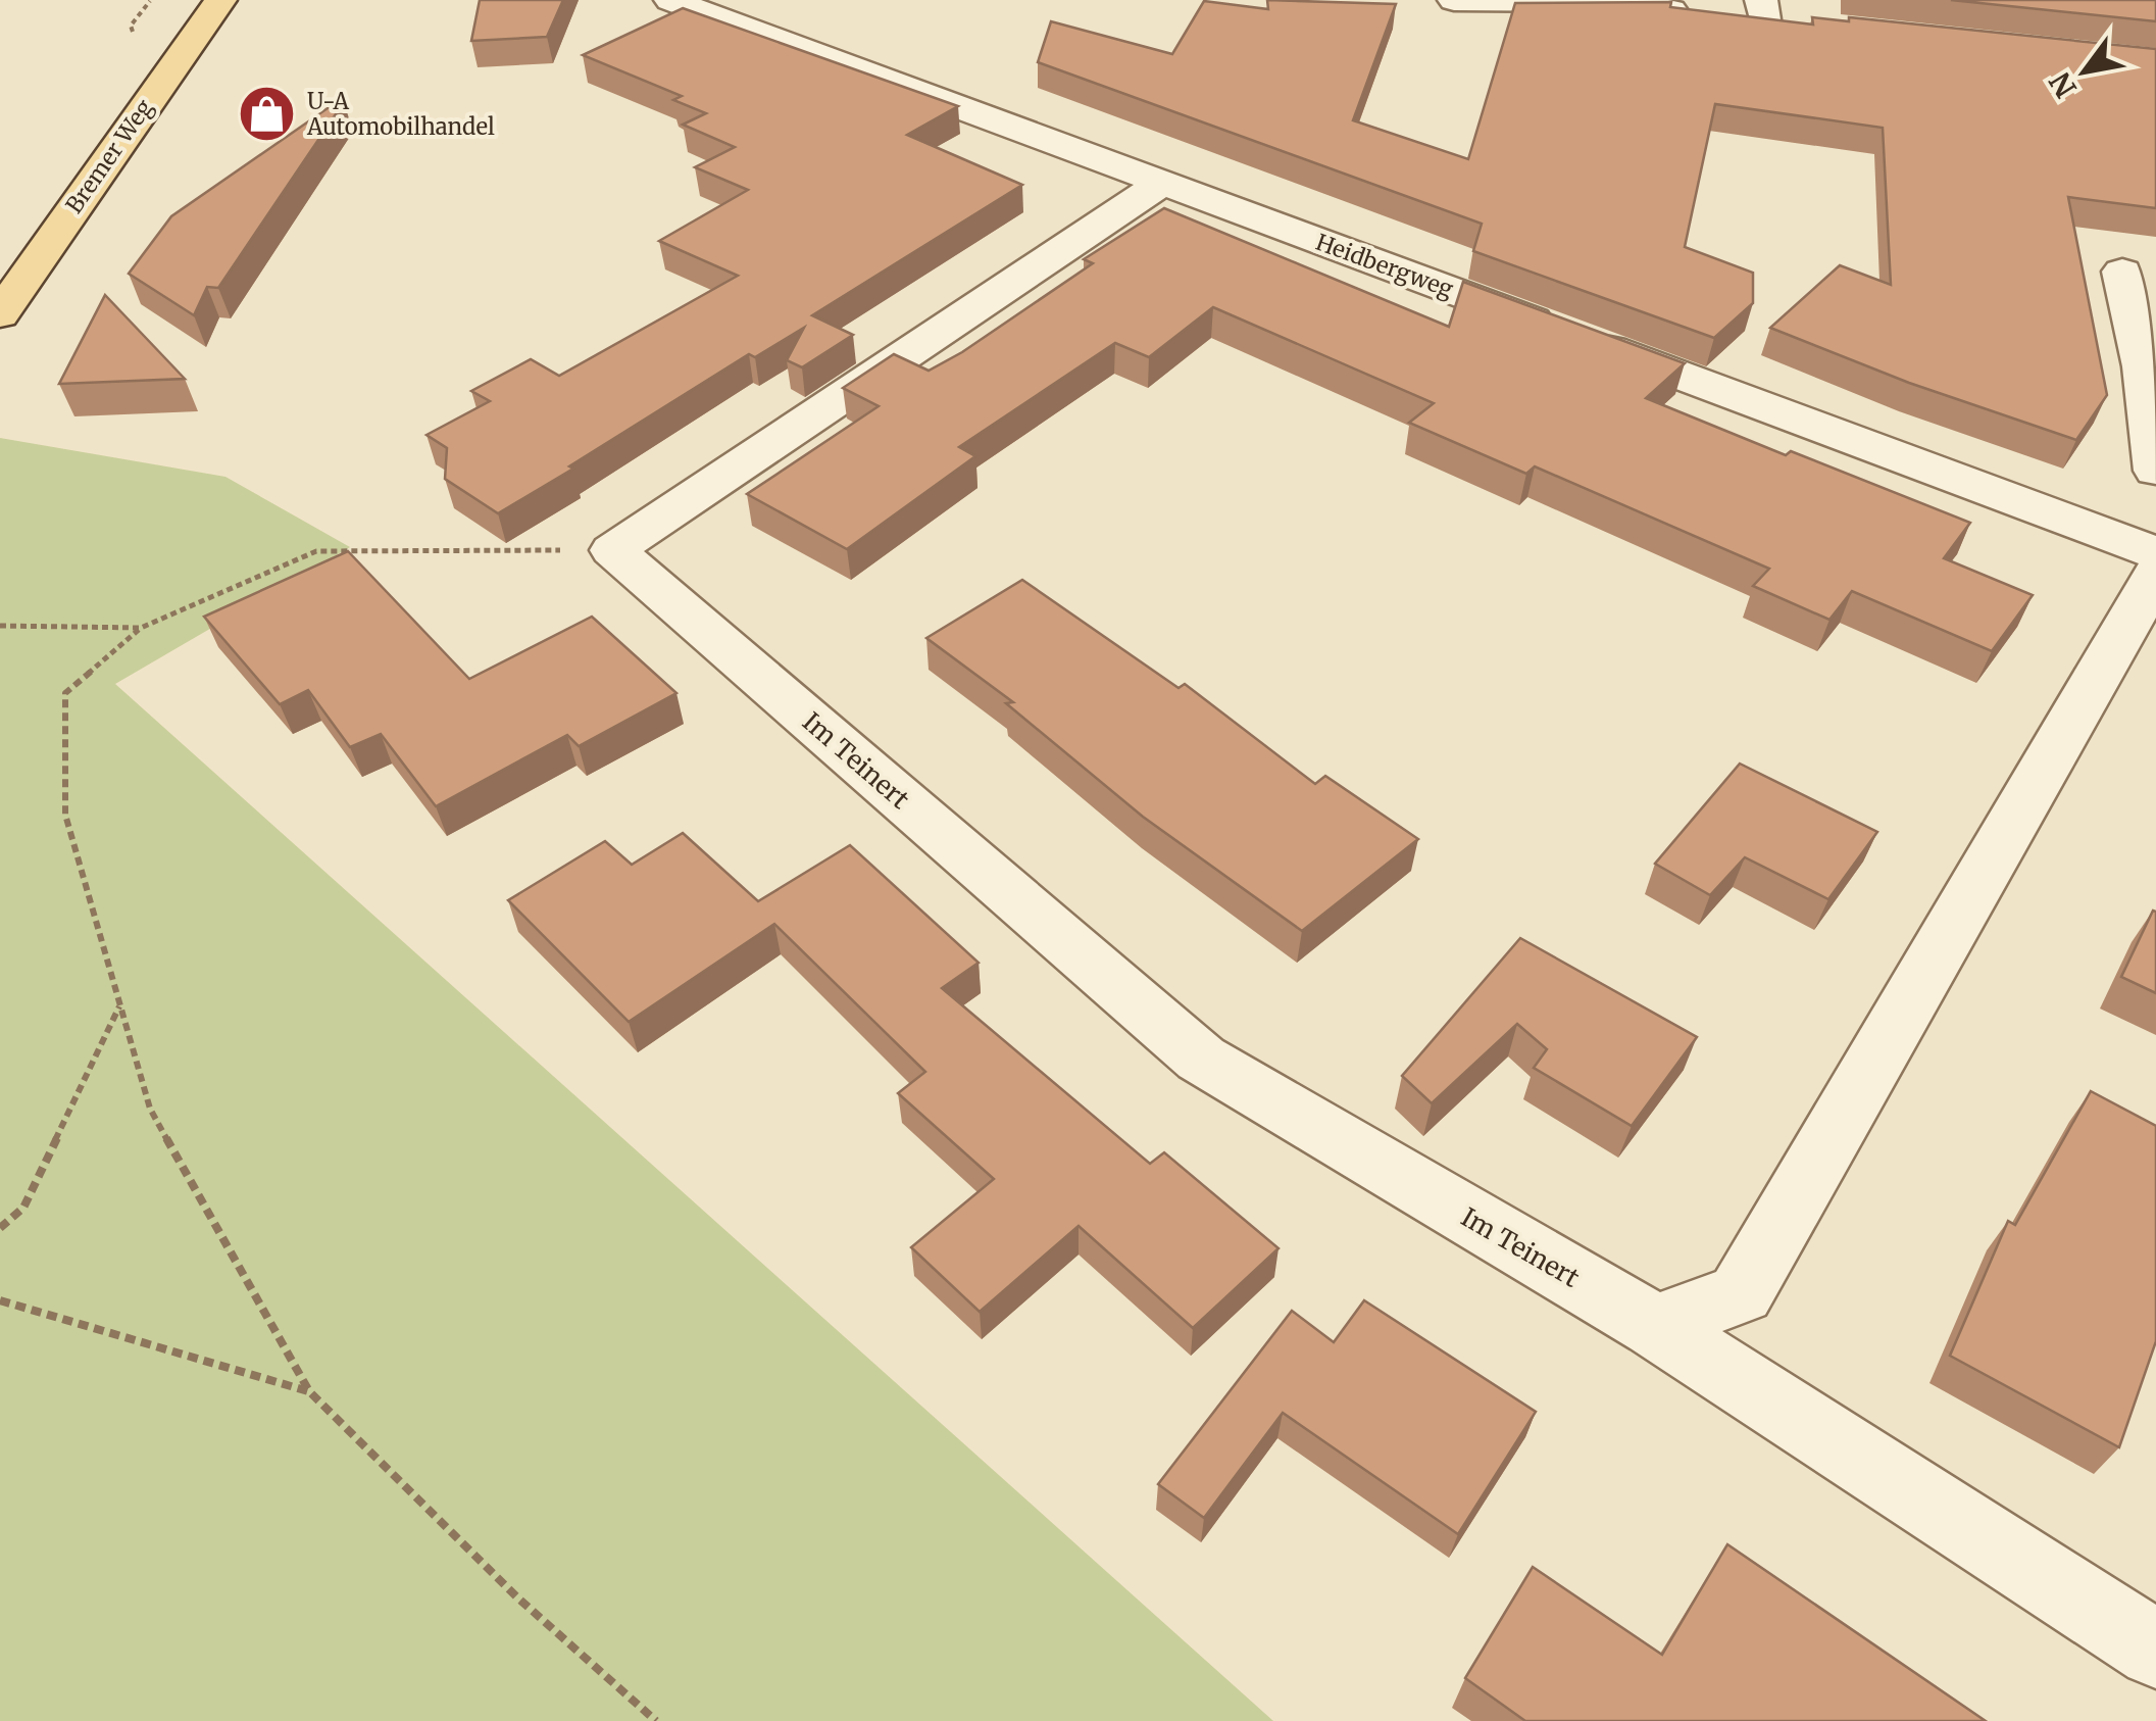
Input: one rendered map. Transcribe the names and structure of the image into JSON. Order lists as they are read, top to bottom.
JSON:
{
  "streets": {
    "main road": ["Bremer Weg"],
    "street": ["Heidbergweg", "Im Teinert"]
  },
  "places": {
    "shop": ["U-A Automobilhandel"]
  },
  "north": "bottom left"
}
